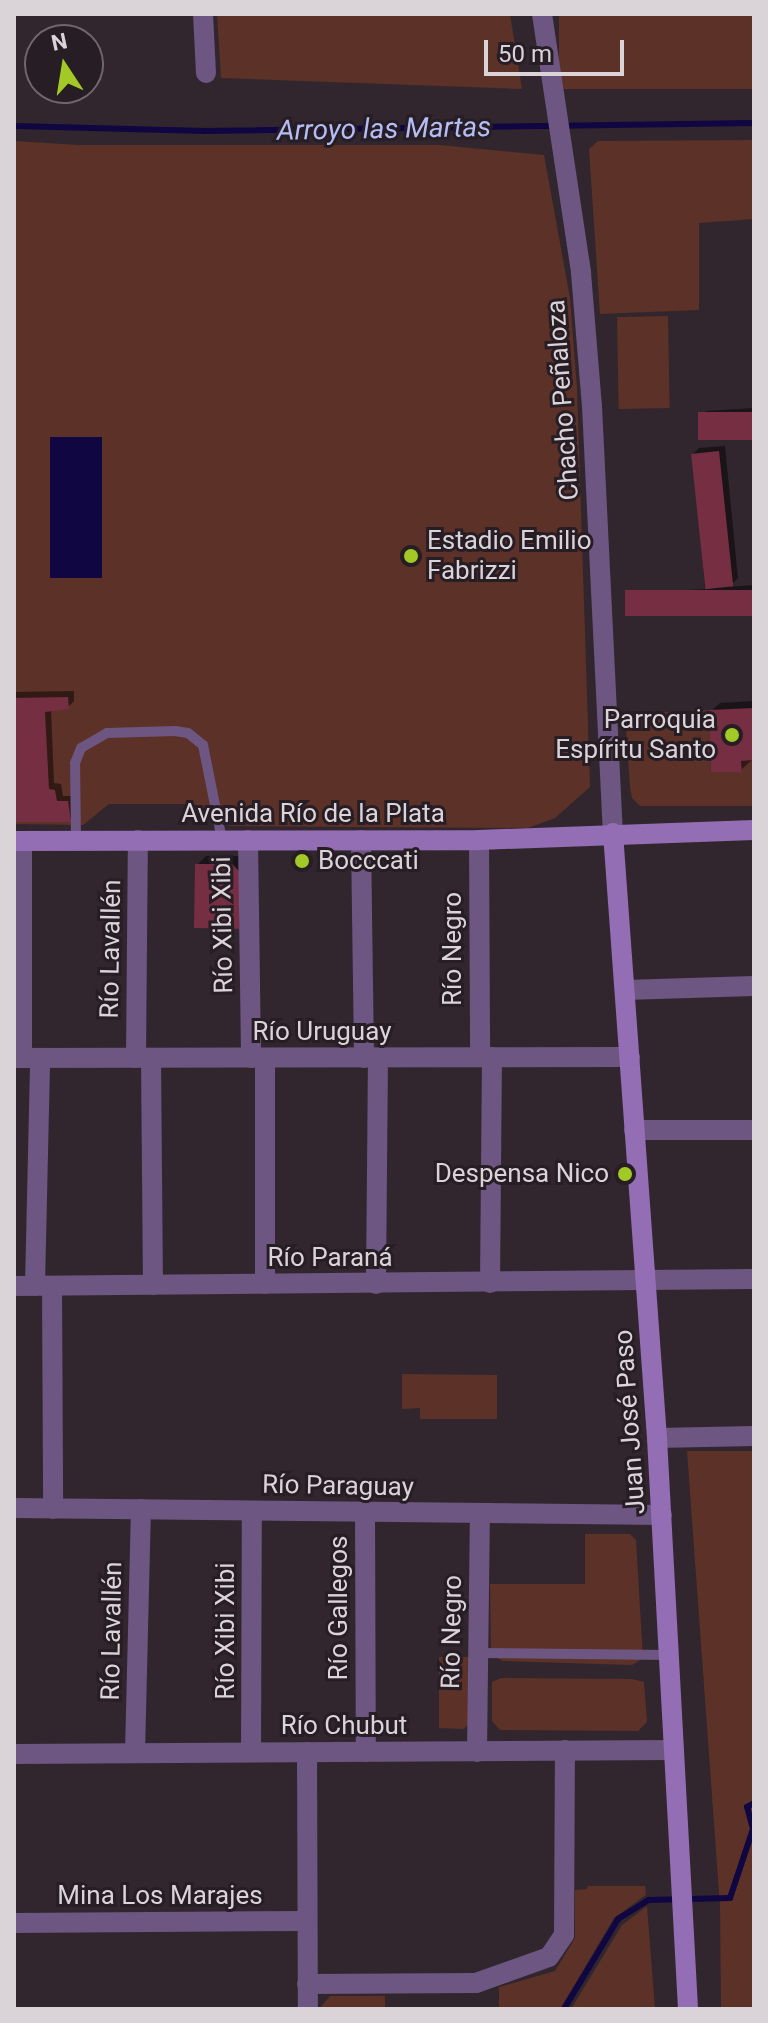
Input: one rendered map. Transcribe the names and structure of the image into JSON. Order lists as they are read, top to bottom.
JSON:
{
  "streets": {
    "main road": ["Avenida Río de la Plata", "Juan José Paso"],
    "street": [
      "Chacho Peñaloza",
      "Río Xibi Xibi",
      "Río Lavallén",
      "Río Negro",
      "Río Uruguay",
      "Río Paraná",
      "Río Paraguay",
      "Río Gallegos",
      "Río Chubut",
      "Mina Los Marajes"
    ]
  },
  "crossings": [
    ["Chacho Peñaloza", "Avenida Río de la Plata"],
    ["Chacho Peñaloza", "Juan José Paso"],
    ["Avenida Río de la Plata", "Río Xibi Xibi"],
    ["Avenida Río de la Plata", "Río Lavallén"],
    ["Avenida Río de la Plata", "Río Negro"],
    ["Avenida Río de la Plata", "Juan José Paso"],
    ["Río Xibi Xibi", "Río Uruguay"],
    ["Río Xibi Xibi", "Río Paraná"],
    ["Río Xibi Xibi", "Río Paraguay"],
    ["Río Xibi Xibi", "Río Chubut"],
    ["Río Lavallén", "Río Uruguay"],
    ["Río Lavallén", "Río Paraná"],
    ["Río Lavallén", "Río Paraguay"],
    ["Río Lavallén", "Río Chubut"],
    ["Río Negro", "Río Uruguay"],
    ["Río Negro", "Río Paraná"],
    ["Río Negro", "Río Paraguay"],
    ["Río Negro", "Río Chubut"],
    ["Río Uruguay", "Juan José Paso"],
    ["Río Paraná", "Juan José Paso"],
    ["Juan José Paso", "Río Paraguay"],
    ["Juan José Paso", "Río Chubut"],
    ["Río Paraguay", "Río Gallegos"],
    ["Río Gallegos", "Río Chubut"]
  ],
  "water": ["Arroyo las Martas"],
  "places": [
    "Estadio Emilio Fabrizzi",
    "Parroquia Espíritu Santo",
    "Bocccati",
    "Despensa Nico"
  ],
  "scale_bar": "50 m",
  "north": "top"
}
